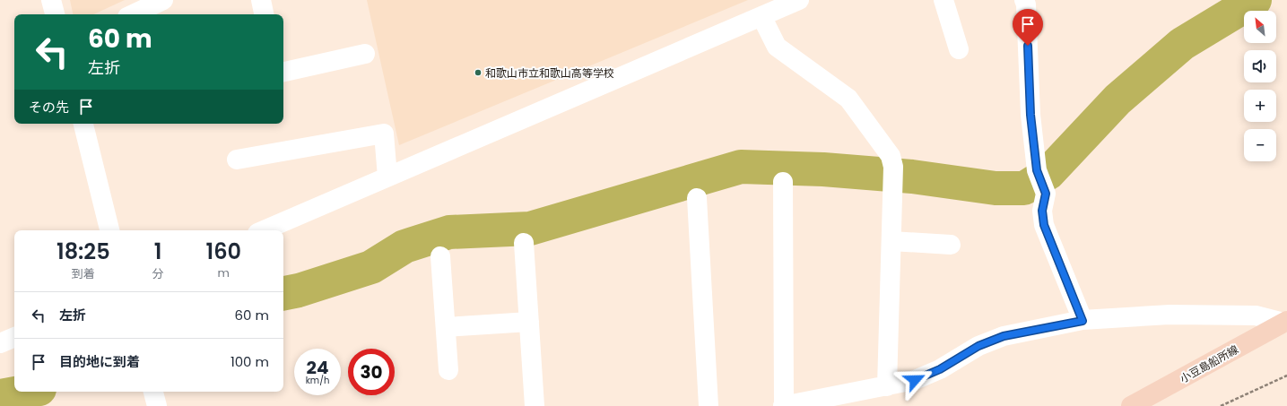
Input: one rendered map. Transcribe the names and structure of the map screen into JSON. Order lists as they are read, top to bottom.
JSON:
{
  "streets": {
    "main road": ["小豆島船所線"]
  },
  "places": ["和歌山市立和歌山高等学校"],
  "north": "top left",
  "page": {
    "map_buttons": ["+", "−"],
    "turn": ["60 m", "左折"],
    "then": "その先",
    "eta": [
      "18:25",
      "到着",
      "1",
      "分",
      "160",
      "m"
    ],
    "list": [
      {
        "name": "左折",
        "value": "60 m"
      },
      {
        "name": "目的地に到着",
        "value": "100 m"
      }
    ],
    "speed": "24 km/h",
    "limit": "30"
  }
}
